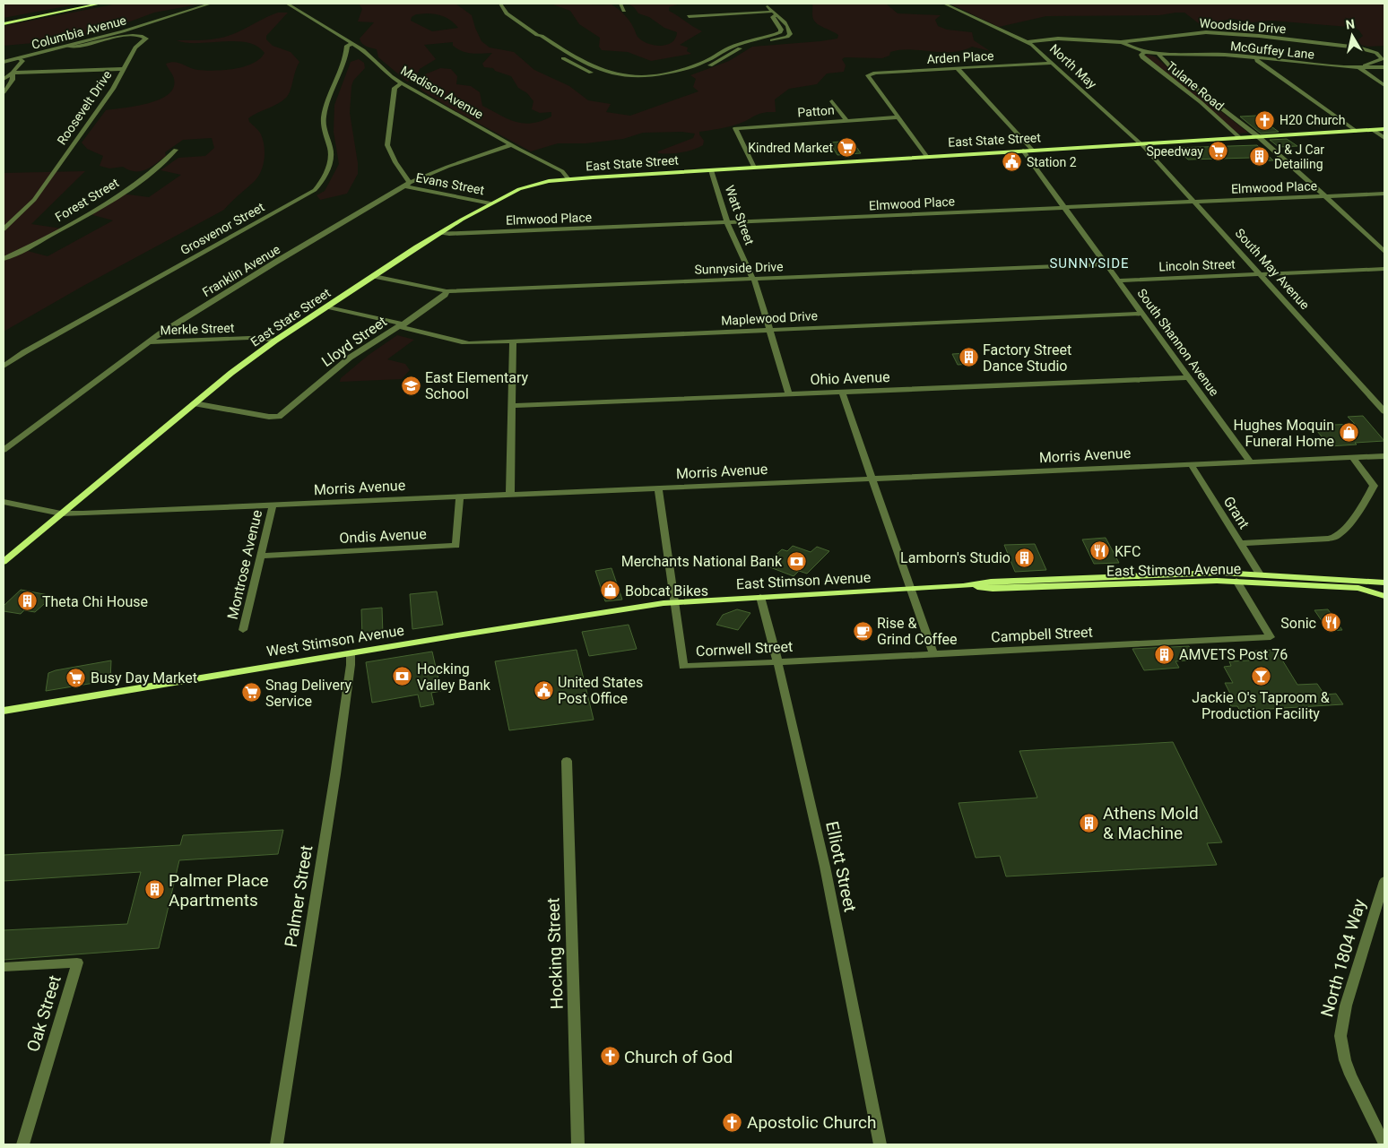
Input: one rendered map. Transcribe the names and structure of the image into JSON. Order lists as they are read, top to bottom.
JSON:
{
  "streets": {
    "main road": ["East State Street", "East Stimson Avenue", "West Stimson Avenue"],
    "street": [
      "Woodside Drive",
      "Columbia Avenue",
      "McGuffey Lane",
      "Arden Place",
      "North May",
      "Tulane Road",
      "Madison Avenue",
      "Roosevelt Drive",
      "Patton",
      "Evans Street",
      "Elmwood Place",
      "Forest Street",
      "Watt Street",
      "Grosvenor Street",
      "Lincoln Street",
      "Sunnyside Drive",
      "South May Avenue",
      "Franklin Avenue",
      "Maplewood Drive",
      "Merkle Street",
      "Lloyd Street",
      "South Shannon Avenue",
      "Ohio Avenue",
      "Morris Avenue",
      "Grant",
      "Ondis Avenue",
      "Montrose Avenue",
      "Campbell Street",
      "Cornwell Street",
      "Elliott Street",
      "Palmer Street",
      "Hocking Street",
      "North 1804 Way",
      "Oak Street"
    ]
  },
  "crossings": [
    ["Woodside Drive", "McGuffey Lane"],
    ["Woodside Drive", "North May"],
    ["Columbia Avenue", "Roosevelt Drive"],
    ["McGuffey Lane", "Tulane Road"],
    ["Arden Place", "North May"],
    ["Arden Place", "Patton"],
    ["North May", "East State Street"],
    ["North May", "South May Avenue"],
    ["Tulane Road", "East State Street"],
    ["Tulane Road", "Elmwood Place"],
    ["Madison Avenue", "East State Street"],
    ["Madison Avenue", "Grosvenor Street"],
    ["Madison Avenue", "Franklin Avenue"],
    ["Patton", "East State Street"],
    ["East State Street", "Evans Street"],
    ["East State Street", "Elmwood Place"],
    ["East State Street", "Watt Street"],
    ["East State Street", "Sunnyside Drive"],
    ["East State Street", "South May Avenue"],
    ["East State Street", "Maplewood Drive"],
    ["East State Street", "Merkle Street"],
    ["East State Street", "Lloyd Street"],
    ["East State Street", "South Shannon Avenue"],
    ["East State Street", "Morris Avenue"],
    ["Evans Street", "Franklin Avenue"],
    ["Elmwood Place", "Watt Street"],
    ["Elmwood Place", "South May Avenue"],
    ["Elmwood Place", "South Shannon Avenue"],
    ["Watt Street", "Sunnyside Drive"],
    ["Watt Street", "Maplewood Drive"],
    ["Watt Street", "Ohio Avenue"],
    ["Lincoln Street", "South May Avenue"],
    ["Lincoln Street", "South Shannon Avenue"],
    ["Sunnyside Drive", "Lloyd Street"],
    ["Sunnyside Drive", "South Shannon Avenue"],
    ["Franklin Avenue", "Merkle Street"],
    ["Maplewood Drive", "Lloyd Street"],
    ["Maplewood Drive", "South Shannon Avenue"],
    ["South Shannon Avenue", "Ohio Avenue"],
    ["South Shannon Avenue", "Morris Avenue"],
    ["Morris Avenue", "Grant"],
    ["Morris Avenue", "Ondis Avenue"],
    ["Morris Avenue", "Montrose Avenue"],
    ["Morris Avenue", "Cornwell Street"],
    ["Grant", "East Stimson Avenue"],
    ["Ondis Avenue", "Montrose Avenue"],
    ["East Stimson Avenue", "Campbell Street"],
    ["East Stimson Avenue", "West Stimson Avenue"],
    ["East Stimson Avenue", "Cornwell Street"],
    ["East Stimson Avenue", "Elliott Street"],
    ["Campbell Street", "Cornwell Street"],
    ["West Stimson Avenue", "Cornwell Street"],
    ["West Stimson Avenue", "Palmer Street"],
    ["Cornwell Street", "Elliott Street"]
  ],
  "districts": ["SUNNYSIDE"],
  "places": {
    "church": ["H20 Church", "Church of God", "Apostolic Church"],
    "supermarket": [
      "Kindred Market",
      "Speedway",
      "Busy Day Market",
      "Snag Delivery Service"
    ],
    "building": [
      "J & J Car Detailing",
      "Factory Street Dance Studio",
      "Lamborn's Studio",
      "Theta Chi House",
      "AMVETS Post 76",
      "Athens Mold & Machine",
      "Palmer Place Apartments"
    ],
    "public building": ["Station 2", "United States Post Office"],
    "school or university": ["East Elementary School"],
    "shop": ["Hughes Moquin Funeral Home", "Bobcat Bikes"],
    "restaurant": ["KFC", "Sonic"],
    "bank": ["Merchants National Bank", "Hocking Valley Bank"],
    "cafe": ["Rise & Grind Coffee"],
    "bar": ["Jackie O's Taproom & Production Facility"]
  },
  "north": "top"
}
